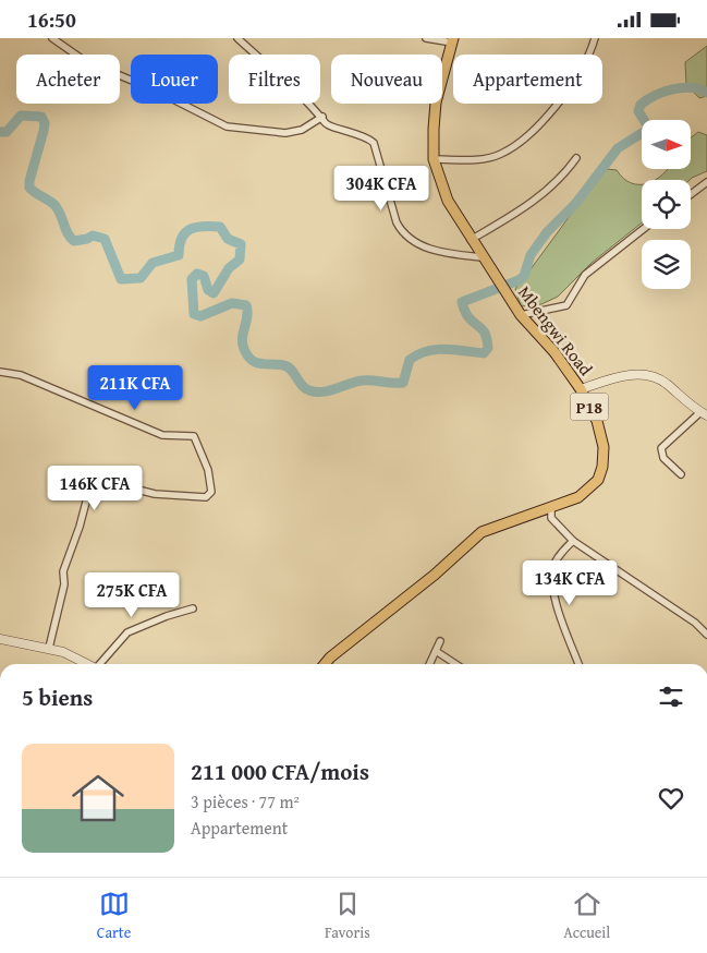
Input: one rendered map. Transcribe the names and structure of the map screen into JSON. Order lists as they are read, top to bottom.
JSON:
{
  "streets": {
    "main road": ["Mbengwi Road", "P18"]
  },
  "north": "right",
  "page": {
    "status": "16:50",
    "chip": [
      "Acheter",
      "Louer",
      "Filtres",
      "Nouveau",
      "Appartement"
    ],
    "price": [
      "304K CFA",
      "211K CFA",
      "146K CFA",
      "134K CFA",
      "275K CFA"
    ],
    "heading": "5 biens",
    "list": [
      {
        "name": "211 000 CFA/mois",
        "note": "3 pièces · 77 m² · Appartement"
      }
    ],
    "tabs": ["Carte", "Favoris", "Accueil"]
  }
}
